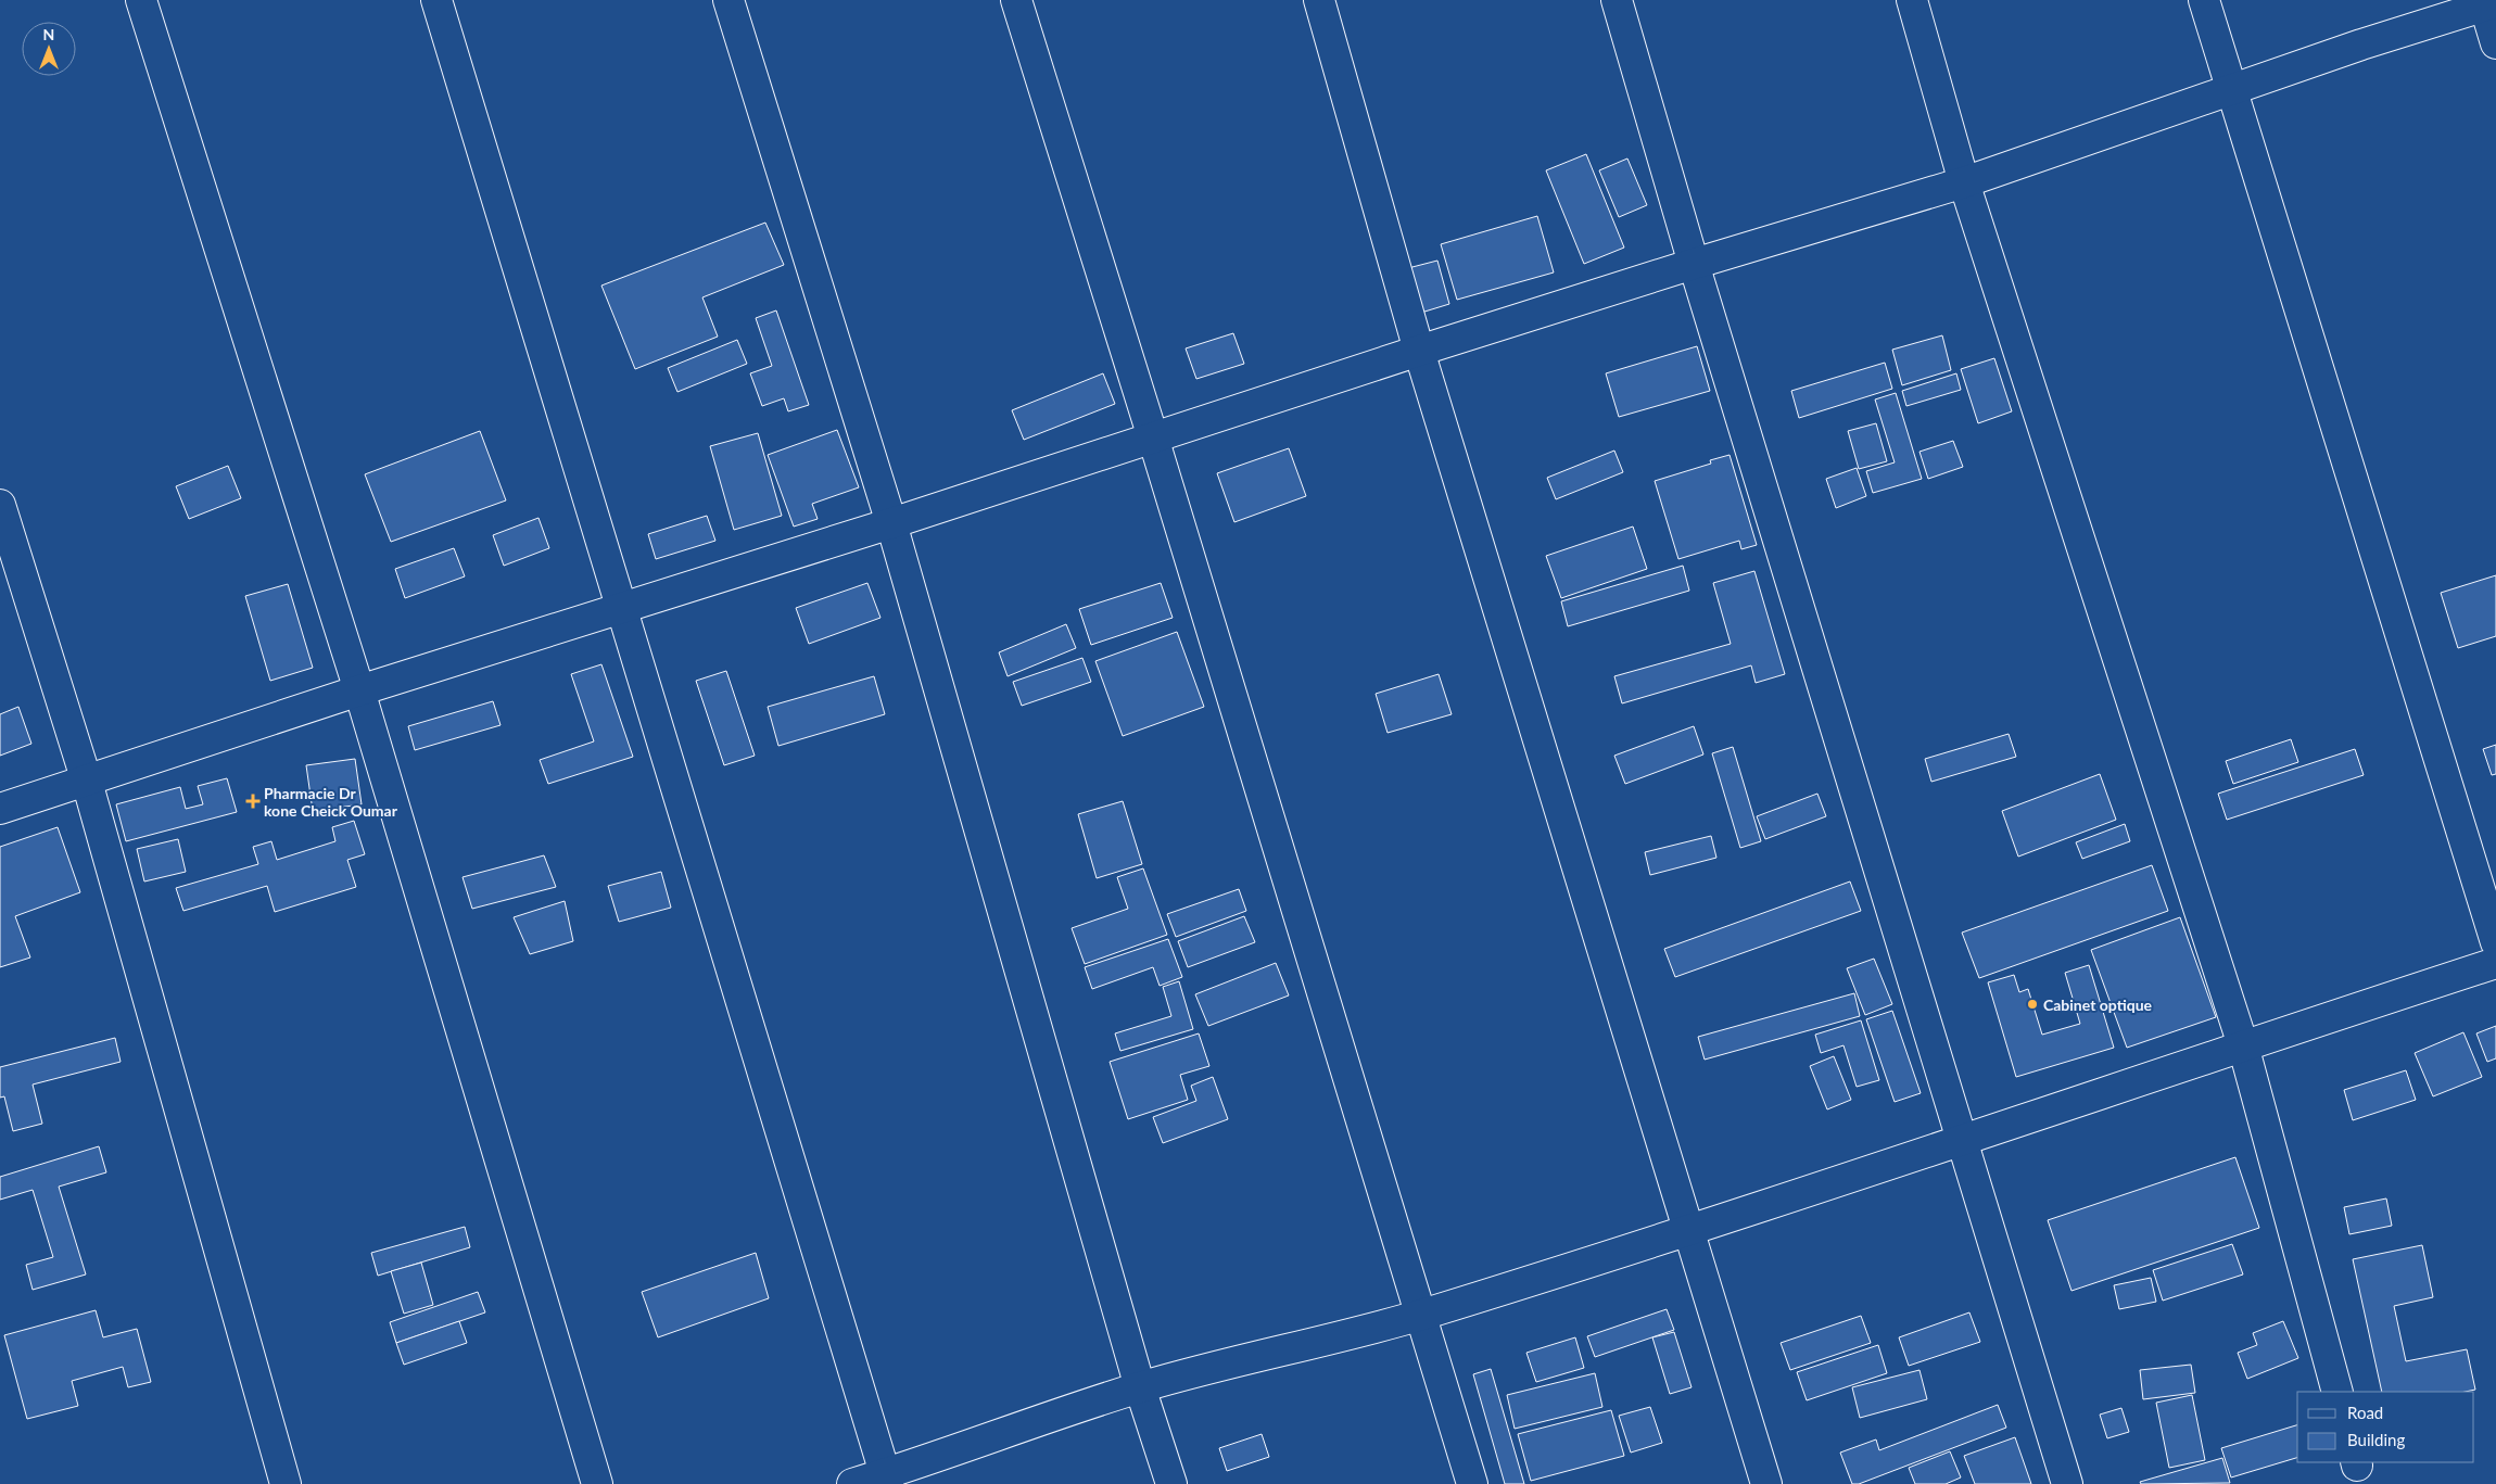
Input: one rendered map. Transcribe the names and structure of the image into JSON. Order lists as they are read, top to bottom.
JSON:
{
  "places": {
    "health": ["Pharmacie Dr kone Cheick Oumar"],
    "other": ["Cabinet optique"]
  },
  "legend": ["Road", "Building"],
  "north": "top"
}
